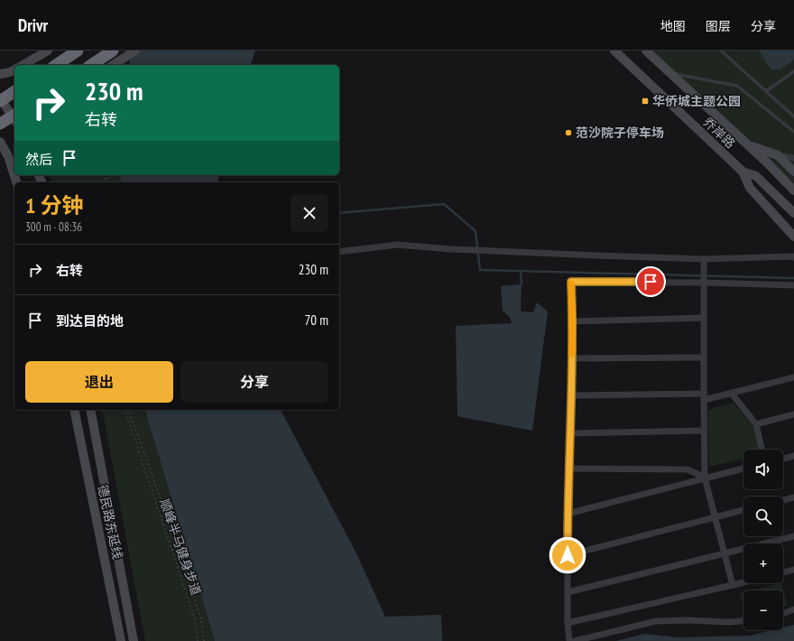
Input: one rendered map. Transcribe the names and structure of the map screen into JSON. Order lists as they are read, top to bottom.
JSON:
{
  "streets": {
    "street": ["乔岸路", "德民路东延线"],
    "path": ["顺峰半马健身步道"]
  },
  "places": {
    "transit": ["华侨城主题公园"],
    "other": ["范沙院子停车场"]
  },
  "page": {
    "header": "Drivr",
    "nav": ["地图", "图层", "分享"],
    "turn": ["230 m", "右转"],
    "then": "然后",
    "heading": ["1 分钟", "300 m · 08:36"],
    "list": [
      {
        "name": "右转",
        "value": "230 m"
      },
      {
        "name": "到达目的地",
        "value": "70 m"
      }
    ],
    "buttons": ["退出", "分享"],
    "map_buttons": ["+", "−"]
  }
}
